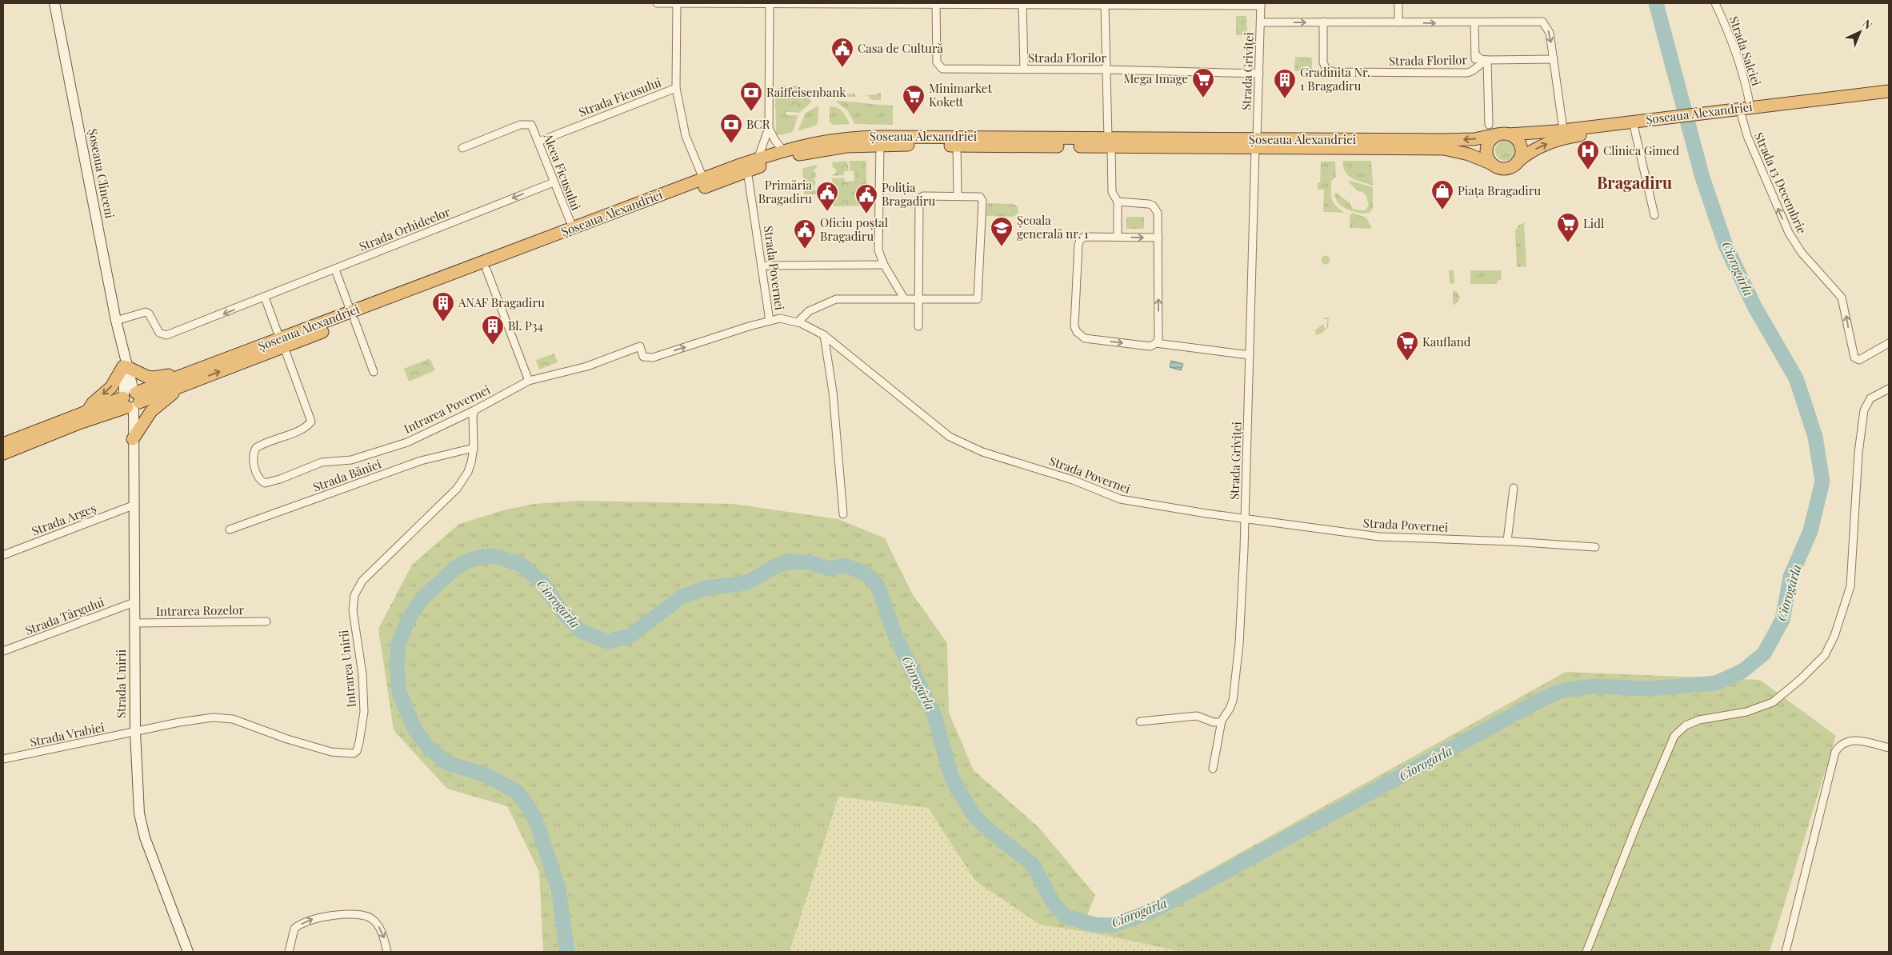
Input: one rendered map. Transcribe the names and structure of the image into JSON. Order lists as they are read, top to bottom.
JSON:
{
  "streets": {
    "highway": ["Șoseaua Alexandriei"],
    "main road": ["Șoseaua Clinceni", "Strada Unirii"],
    "street": [
      "Strada Salciei",
      "Strada Florilor",
      "Strada Griviței",
      "Strada Ficusului",
      "Aleea Ficusului",
      "Strada 13 Decembrie",
      "Strada Orhideelor",
      "Strada Povernei",
      "Intrarea Povernei",
      "Strada Băniei",
      "Strada Argeș",
      "Intrarea Rozelor",
      "Strada Târgului",
      "Intrarea Unirii",
      "Strada Vrabiei"
    ]
  },
  "crossings": [
    ["Strada Salciei", "Șoseaua Alexandriei"],
    ["Strada Salciei", "Strada 13 Decembrie"],
    ["Strada Florilor", "Strada Griviței"],
    ["Strada Griviței", "Șoseaua Alexandriei"],
    ["Strada Griviței", "Strada Povernei"],
    ["Strada Ficusului", "Aleea Ficusului"],
    ["Șoseaua Alexandriei", "Aleea Ficusului"],
    ["Șoseaua Alexandriei", "Șoseaua Clinceni"],
    ["Șoseaua Alexandriei", "Strada 13 Decembrie"],
    ["Șoseaua Alexandriei", "Strada Povernei"],
    ["Șoseaua Alexandriei", "Intrarea Povernei"],
    ["Șoseaua Alexandriei", "Strada Unirii"],
    ["Aleea Ficusului", "Strada Orhideelor"],
    ["Șoseaua Clinceni", "Strada Orhideelor"],
    ["Șoseaua Clinceni", "Strada Unirii"],
    ["Strada Povernei", "Intrarea Povernei"],
    ["Strada Băniei", "Intrarea Unirii"],
    ["Strada Argeș", "Strada Unirii"],
    ["Intrarea Rozelor", "Strada Unirii"],
    ["Strada Târgului", "Strada Unirii"],
    ["Intrarea Unirii", "Strada Unirii"],
    ["Intrarea Unirii", "Strada Vrabiei"],
    ["Strada Unirii", "Strada Vrabiei"]
  ],
  "one_way": ["Strada 13 Decembrie", "Strada Orhideelor"],
  "districts": ["Bragadiru"],
  "water": ["Ciorogârla"],
  "places": {
    "public building": [
      "Casa de Cultură",
      "Primăria Bragadiru",
      "Poliția Bragadiru",
      "Oficiu poștal Bragadiru"
    ],
    "supermarket": [
      "Mega Image",
      "Minimarket Kokett",
      "Lidl",
      "Kaufland"
    ],
    "building": ["Gradinita Nr. 1 Bragadiru", "ANAF Bragadiru", "Bl. P34"],
    "bank": ["Raiffeisenbank", "BCR"],
    "hospital": ["Clinica Gimed"],
    "shop": ["Piața Bragadiru"],
    "school or university": ["Școala generală nr. 1"]
  },
  "north": "top right"
}
